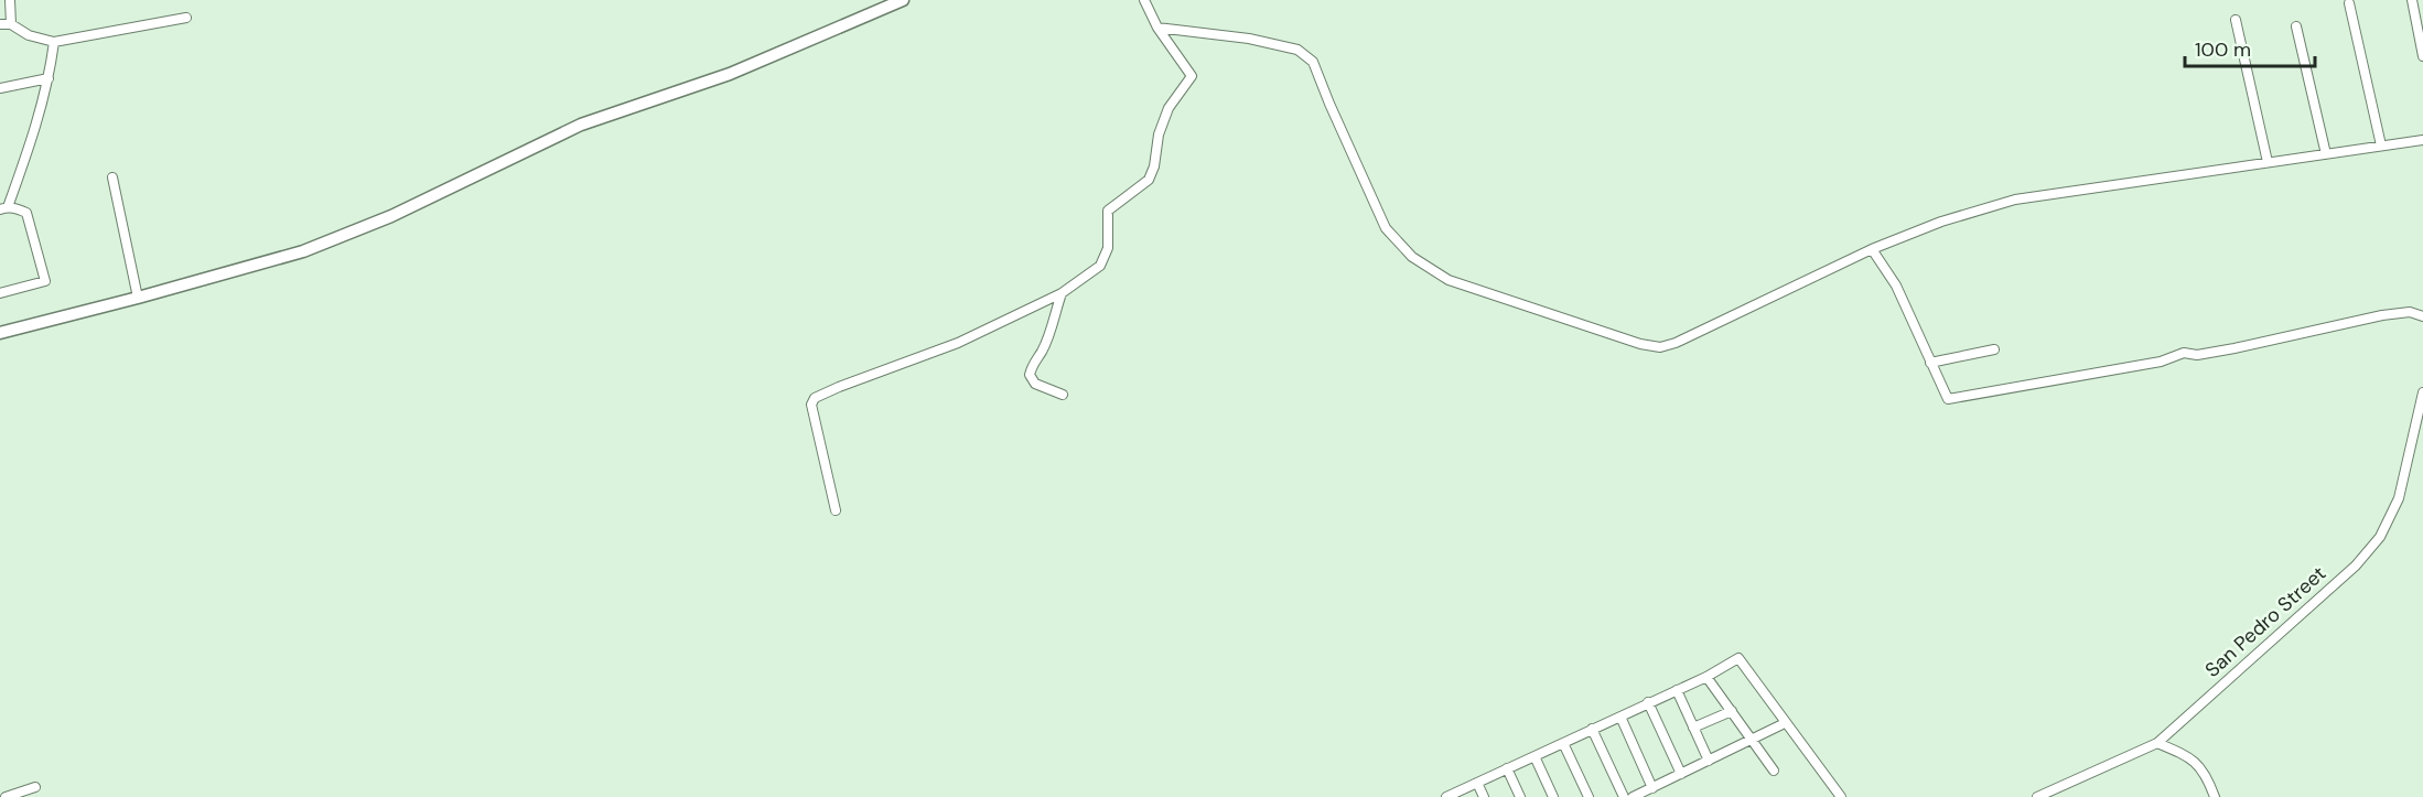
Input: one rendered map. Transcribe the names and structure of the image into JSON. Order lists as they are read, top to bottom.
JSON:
{
  "streets": {
    "street": ["San Pedro Street"]
  },
  "scale_bar": "100 m"
}
